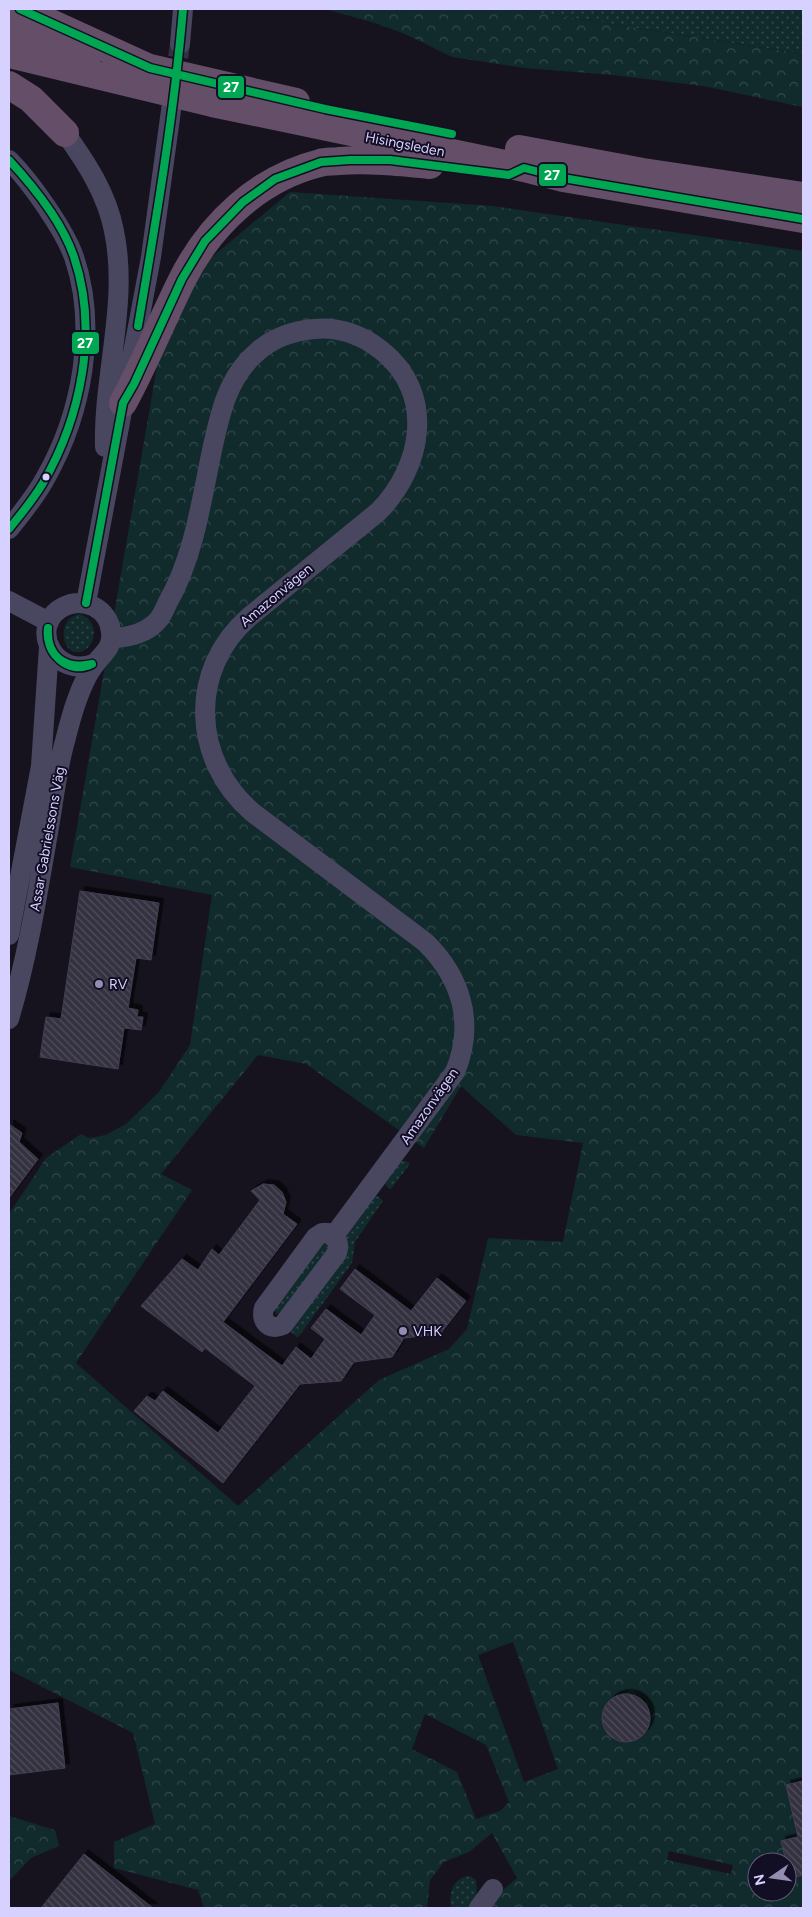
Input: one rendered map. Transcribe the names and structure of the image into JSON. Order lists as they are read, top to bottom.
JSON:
{
  "streets": {
    "highway": ["Hisingsleden"],
    "street": ["Amazonvägen", "Assar Gabrielssons Väg"]
  },
  "crossings": [
    ["Amazonvägen", "Assar Gabrielssons Väg"]
  ],
  "places": ["RV", "VHK"],
  "lines": ["transit line 27"],
  "north": "left"
}
